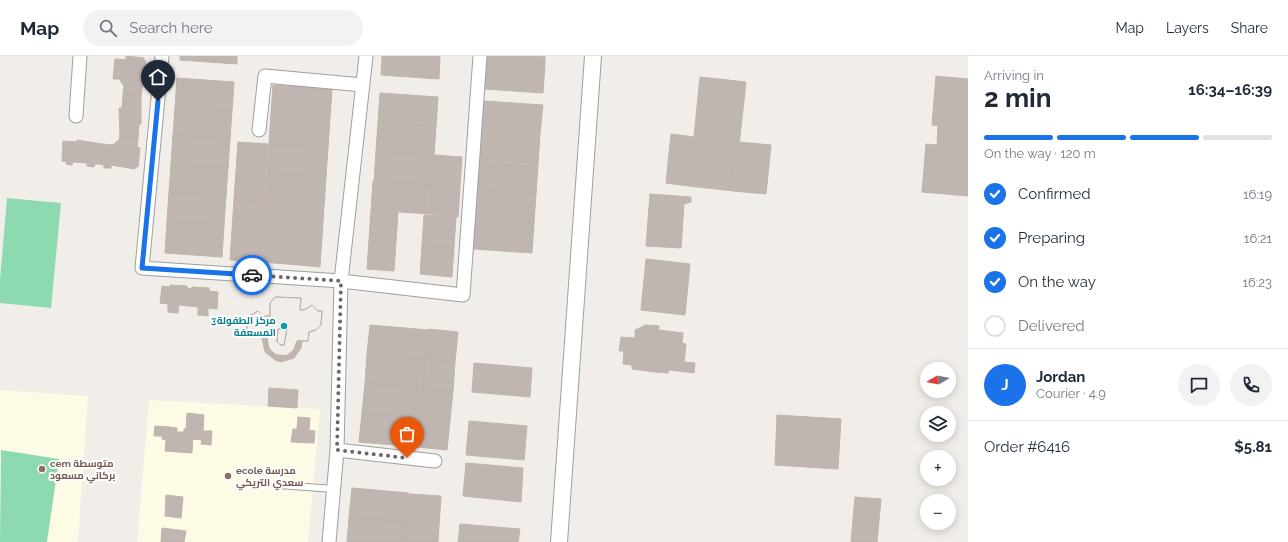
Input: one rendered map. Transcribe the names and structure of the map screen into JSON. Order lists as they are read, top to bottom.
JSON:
{
  "places": ["3مركز الطفولة المسعفة", "cem متوسطة بركاني مسعود", "ecole مدرسة سعدي التريكي"],
  "north": "left",
  "page": {
    "header": "Map",
    "search": "Search here",
    "nav": ["Map", "Layers", "Share"],
    "heading": ["2 min", "Arriving in", "16:34–16:39"],
    "panel": [
      "Jordan",
      "Courier · 4.9",
      "Order #6416",
      "$5.81"
    ],
    "bar": "On the way · 120 m",
    "list": [
      ["Confirmed", "16:19"],
      ["Preparing", "16:21"],
      ["On the way", "16:23"],
      "Delivered"
    ],
    "map_buttons": ["+", "−"],
    "round": "J"
  }
}
